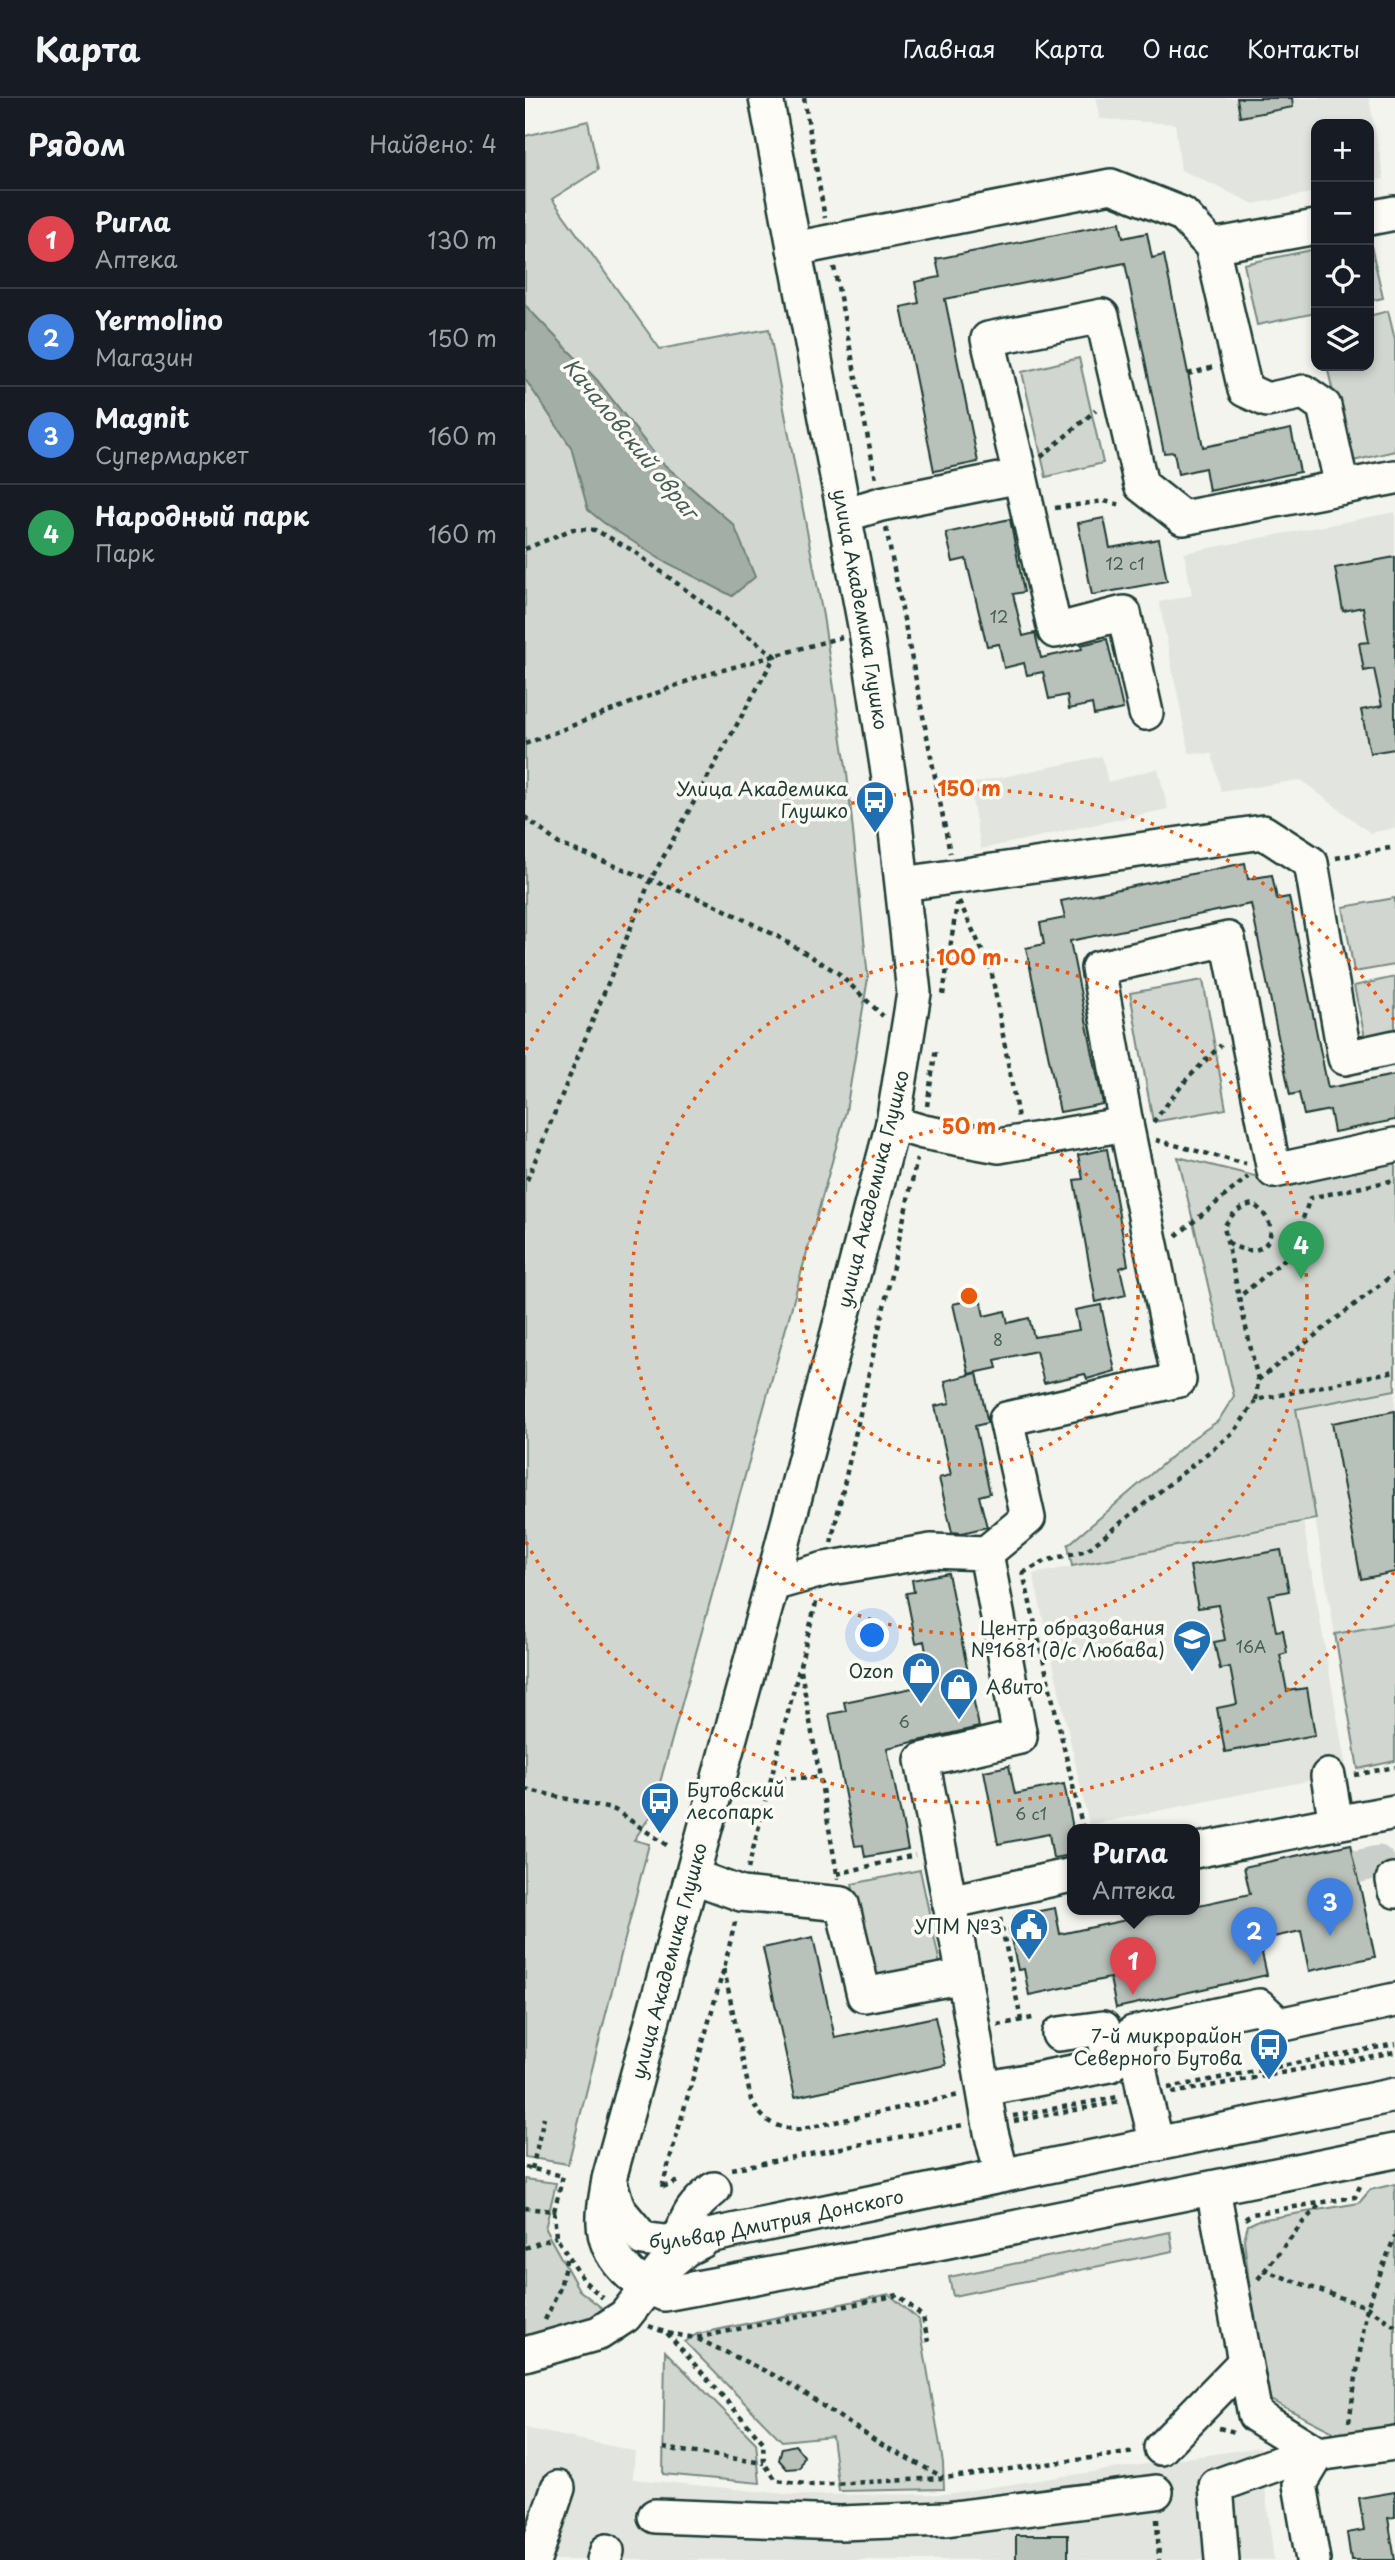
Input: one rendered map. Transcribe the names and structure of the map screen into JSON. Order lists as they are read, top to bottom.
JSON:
{
  "streets": {
    "street": ["улица Академика Глушко", "бульвар Дмитрия Донского"]
  },
  "crossings": [
    ["улица Академика Глушко", "бульвар Дмитрия Донского"]
  ],
  "water": ["Качаловский овраг"],
  "places": {
    "bus stop": ["Улица Академика Глушко", "Бутовский лесопарк", "7-й микрорайон Северного Бутова"],
    "school or university": ["Центр образования №1681 (д/с Любава)"],
    "shop": ["Ozon", "Авито"],
    "public building": ["УПМ №3"]
  },
  "house_numbers": [
    "12 с1",
    "12",
    "8",
    "16А",
    "6",
    "6 с1"
  ],
  "page": {
    "header": "Карта",
    "nav": [
      "Главная",
      "Карта",
      "О нас",
      "Контакты"
    ],
    "heading": ["Рядом", "Найдено: 4"],
    "map_buttons": ["+", "−"],
    "list": [
      {
        "mark": "1",
        "name": "Ригла",
        "note": "Аптека",
        "value": "130 m"
      },
      {
        "mark": "2",
        "name": "Yermolino",
        "note": "Магазин",
        "value": "150 m"
      },
      {
        "mark": "3",
        "name": "Magnit",
        "note": "Супермаркет",
        "value": "160 m"
      },
      {
        "mark": "4",
        "name": "Народный парк",
        "note": "Парк",
        "value": "160 m"
      }
    ],
    "pins": [
      "4",
      "3",
      "2",
      "1"
    ],
    "popup": ["Ригла", "Аптека"]
  },
  "rings": ["150 m", "100 m", "50 m"]
}
